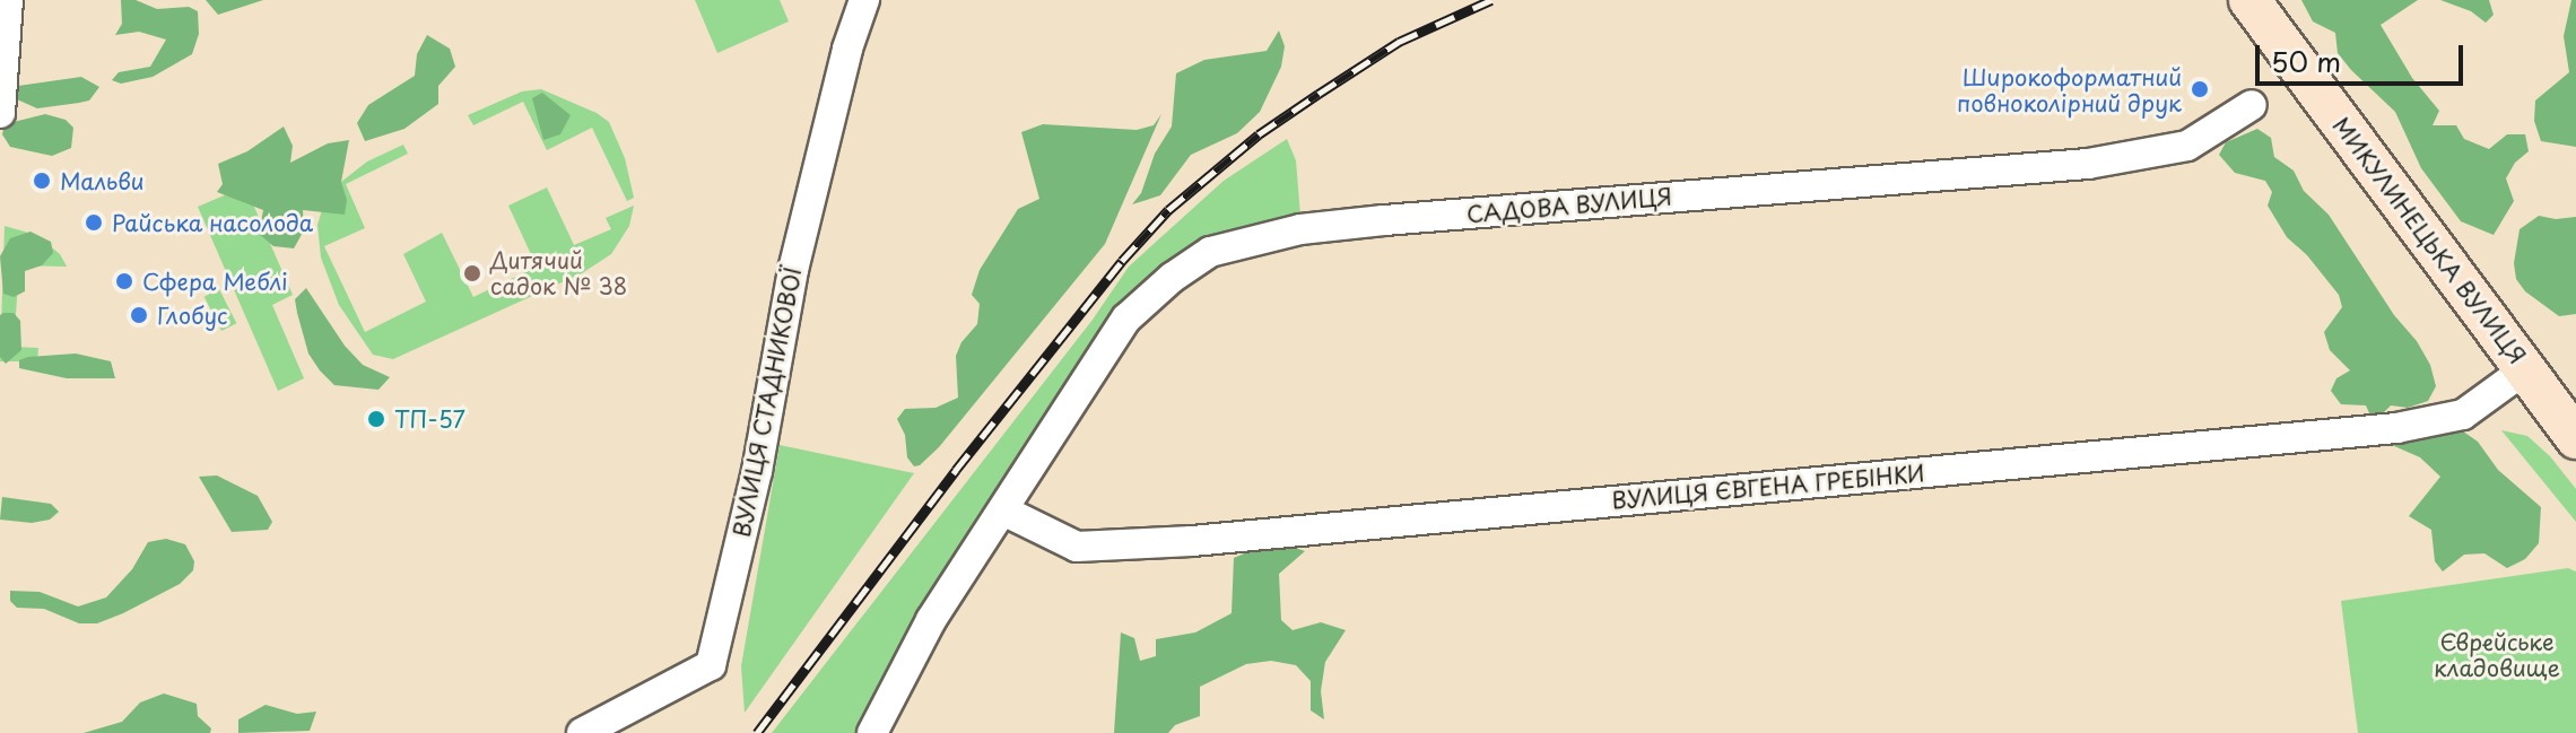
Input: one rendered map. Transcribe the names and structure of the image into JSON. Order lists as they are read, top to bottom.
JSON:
{
  "streets": {
    "main road": ["МИКУЛИНЕЦЬКА ВУЛИЦЯ"],
    "street": ["САДОВА ВУЛИЦЯ", "ВУЛИЦЯ СТАДНИКОВОЇ", "ВУЛИЦЯ ЄВГЕНА ГРЕБІНКИ"]
  },
  "crossings": [
    ["САДОВА ВУЛИЦЯ", "ВУЛИЦЯ ЄВГЕНА ГРЕБІНКИ"],
    ["МИКУЛИНЕЦЬКА ВУЛИЦЯ", "ВУЛИЦЯ ЄВГЕНА ГРЕБІНКИ"]
  ],
  "parks": ["Єврейське кладовище"],
  "places": [
    "Широкоформатний повноколірний друк",
    "Мальви",
    "Райська насолода",
    "Дитячий садок № 38",
    "Сфера Меблі",
    "Глобус",
    "ТП-57"
  ],
  "scale_bar": "50 m"
}
